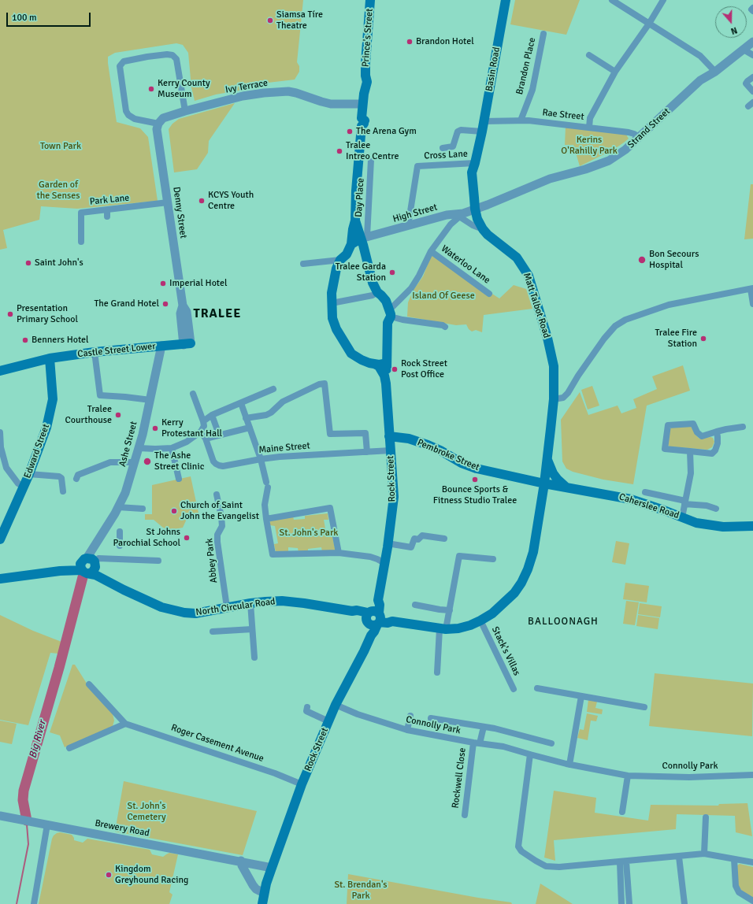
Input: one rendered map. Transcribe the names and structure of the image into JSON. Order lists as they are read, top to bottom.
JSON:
{
  "streets": {
    "main road": [
      "Prince's Street",
      "Basin Road",
      "Matt Talbot Road",
      "Castle Street Lower",
      "Edward Street",
      "Pembroke Street",
      "Rock Street",
      "Caherslee Road",
      "North Circular Road"
    ],
    "street": [
      "Brandon Place",
      "Ivy Terrace",
      "Rae Street",
      "Strand Street",
      "Cross Lane",
      "Day Place",
      "Park Lane",
      "Denny Street",
      "High Street",
      "Waterloo Lane",
      "Ashe Street",
      "Maine Street",
      "Abbey Park",
      "Stack's Villas",
      "Connolly Park",
      "Roger Casement Avenue",
      "Rockwell Close",
      "Brewery Road"
    ]
  },
  "crossings": [
    ["Prince's Street", "Ivy Terrace"],
    ["Brandon Place", "Rae Street"],
    ["Basin Road", "Rae Street"],
    ["Basin Road", "Cross Lane"],
    ["Basin Road", "Matt Talbot Road"],
    ["Ivy Terrace", "Denny Street"],
    ["Rae Street", "Strand Street"],
    ["Strand Street", "High Street"],
    ["Strand Street", "Matt Talbot Road"],
    ["Cross Lane", "High Street"],
    ["Cross Lane", "Matt Talbot Road"],
    ["Day Place", "High Street"],
    ["Park Lane", "Denny Street"],
    ["Denny Street", "Castle Street Lower"],
    ["High Street", "Matt Talbot Road"],
    ["Matt Talbot Road", "Pembroke Street"],
    ["Matt Talbot Road", "Caherslee Road"],
    ["Matt Talbot Road", "North Circular Road"],
    ["Matt Talbot Road", "Stack's Villas"],
    ["Castle Street Lower", "Ashe Street"],
    ["Castle Street Lower", "Edward Street"],
    ["Ashe Street", "North Circular Road"],
    ["Maine Street", "Rock Street"],
    ["Pembroke Street", "Rock Street"],
    ["Pembroke Street", "Caherslee Road"],
    ["Rock Street", "North Circular Road"],
    ["Rock Street", "Connolly Park"],
    ["Rock Street", "Roger Casement Avenue"],
    ["Rock Street", "Brewery Road"],
    ["Abbey Park", "North Circular Road"],
    ["North Circular Road", "Stack's Villas"],
    ["Connolly Park", "Rockwell Close"]
  ],
  "districts": ["TRALEE", "BALLOONAGH"],
  "water": ["Big River"],
  "parks": [
    "Kerins O'Rahilly Park",
    "Town Park",
    "Garden of the Senses",
    "Island Of Geese",
    "St. John's Park",
    "St. John's Cemetery",
    "St. Brendan's Park"
  ],
  "places": [
    "Siamsa Tíre Theatre",
    "Brandon Hotel",
    "Kerry County Museum",
    "The Arena Gym",
    "Tralee Intreo Centre",
    "KCYS Youth Centre",
    "Bon Secours Hospital",
    "Saint John's",
    "Tralee Garda Station",
    "Imperial Hotel",
    "The Grand Hotel",
    "Presentation Primary School",
    "Tralee Fire Station",
    "Benners Hotel",
    "Rock Street Post Office",
    "Tralee Courthouse",
    "Kerry Protestant Hall",
    "The Ashe Street Clinic",
    "Bounce Sports & Fitness Studio Tralee",
    "Church of Saint John the Evangelist",
    "St Johns Parochial School",
    "Kingdom Greyhound Racing"
  ],
  "scale_bar": "100 m",
  "north": "bottom"
}
